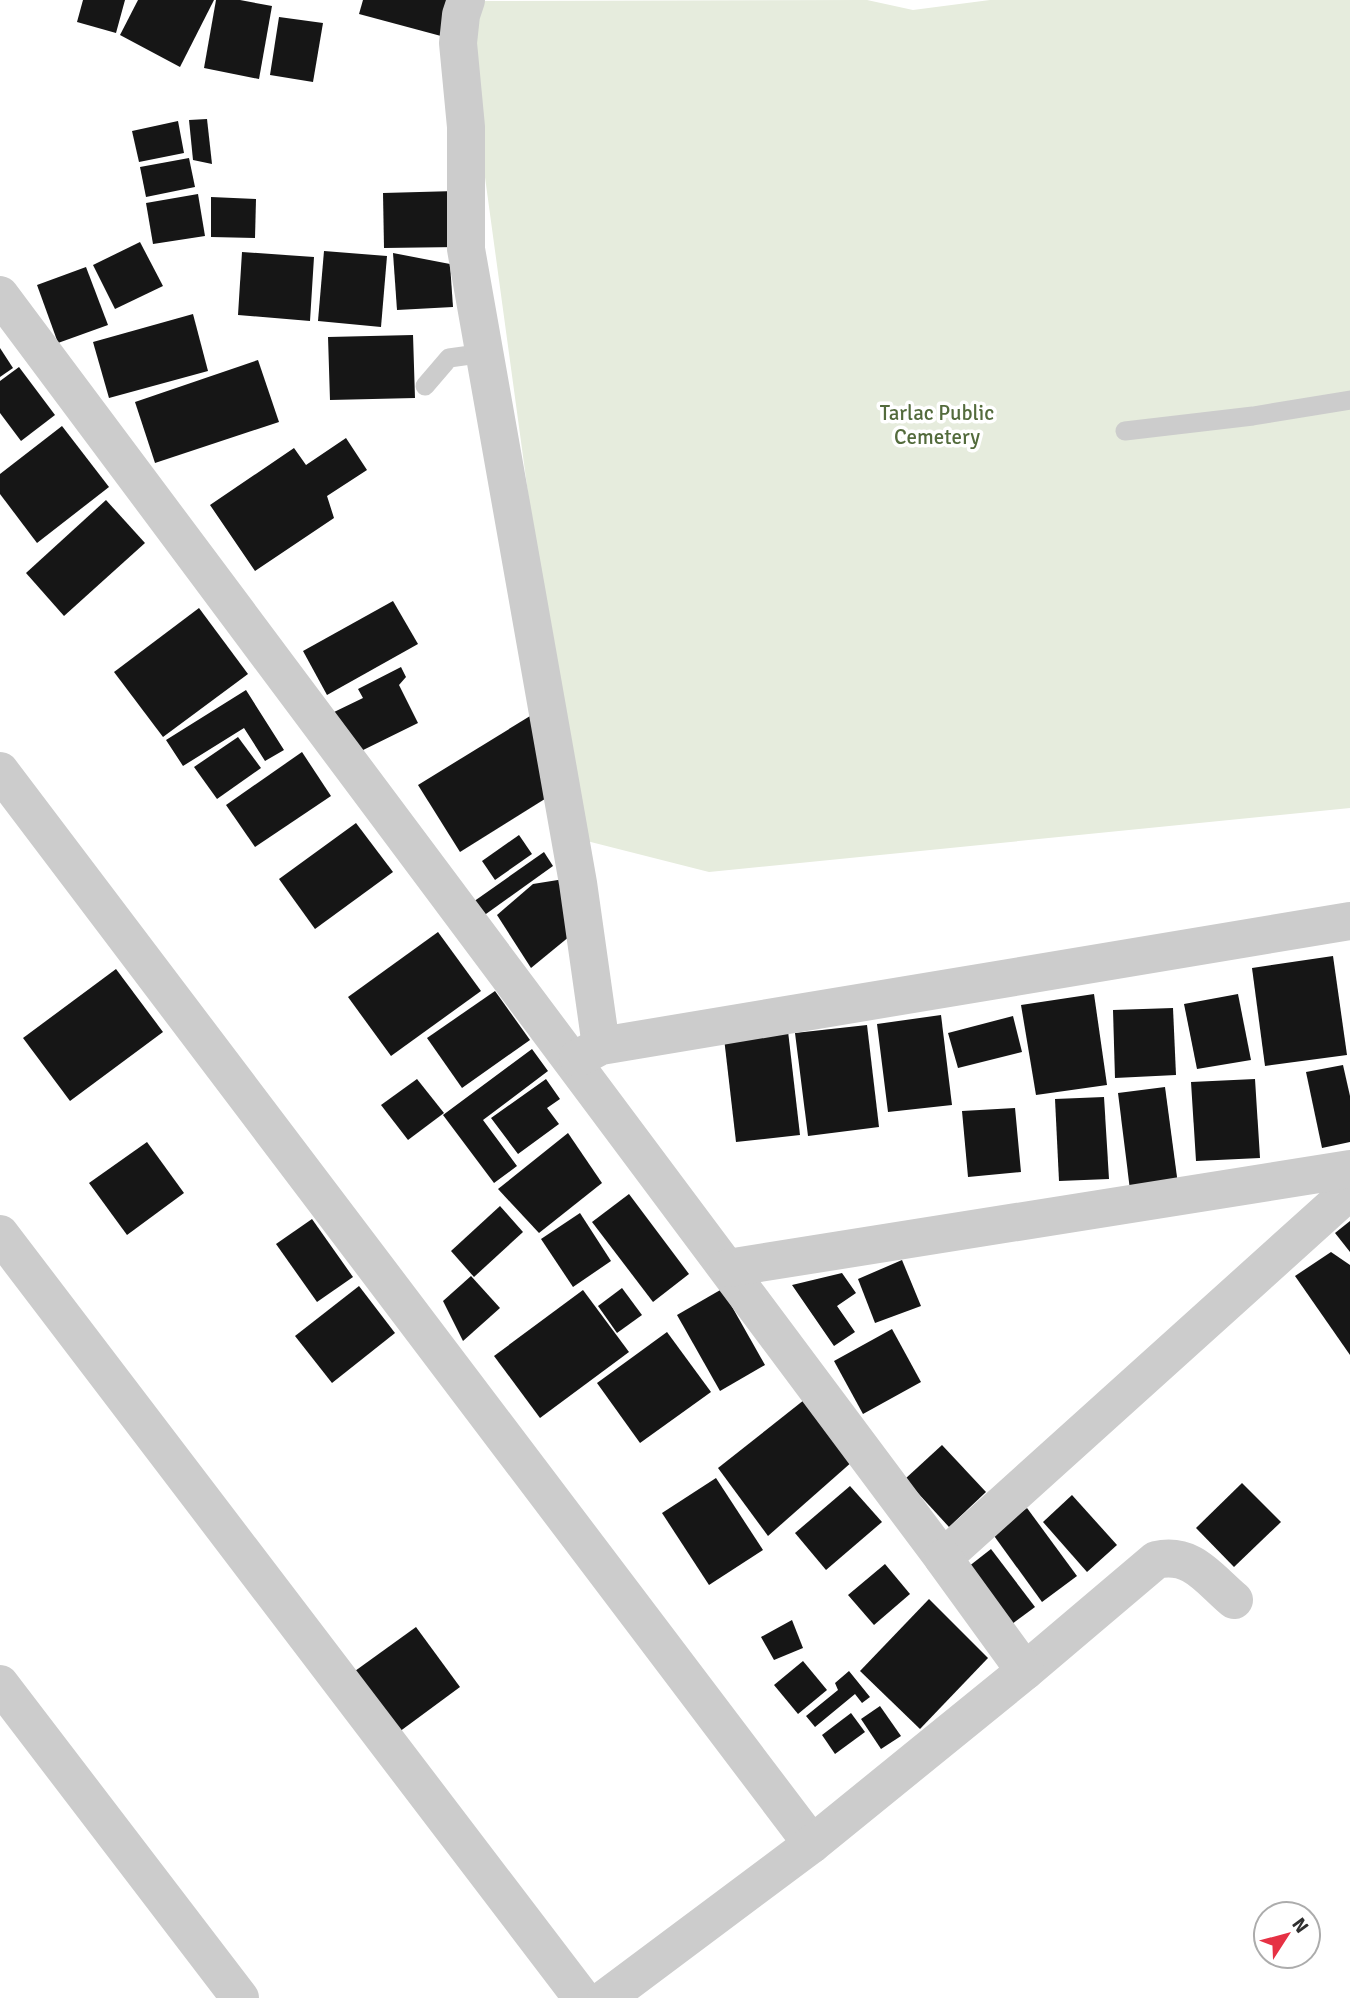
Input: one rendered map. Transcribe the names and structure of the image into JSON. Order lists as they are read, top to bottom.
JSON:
{
  "parks": ["Tarlac Public Cemetery"],
  "north": "top right"
}
